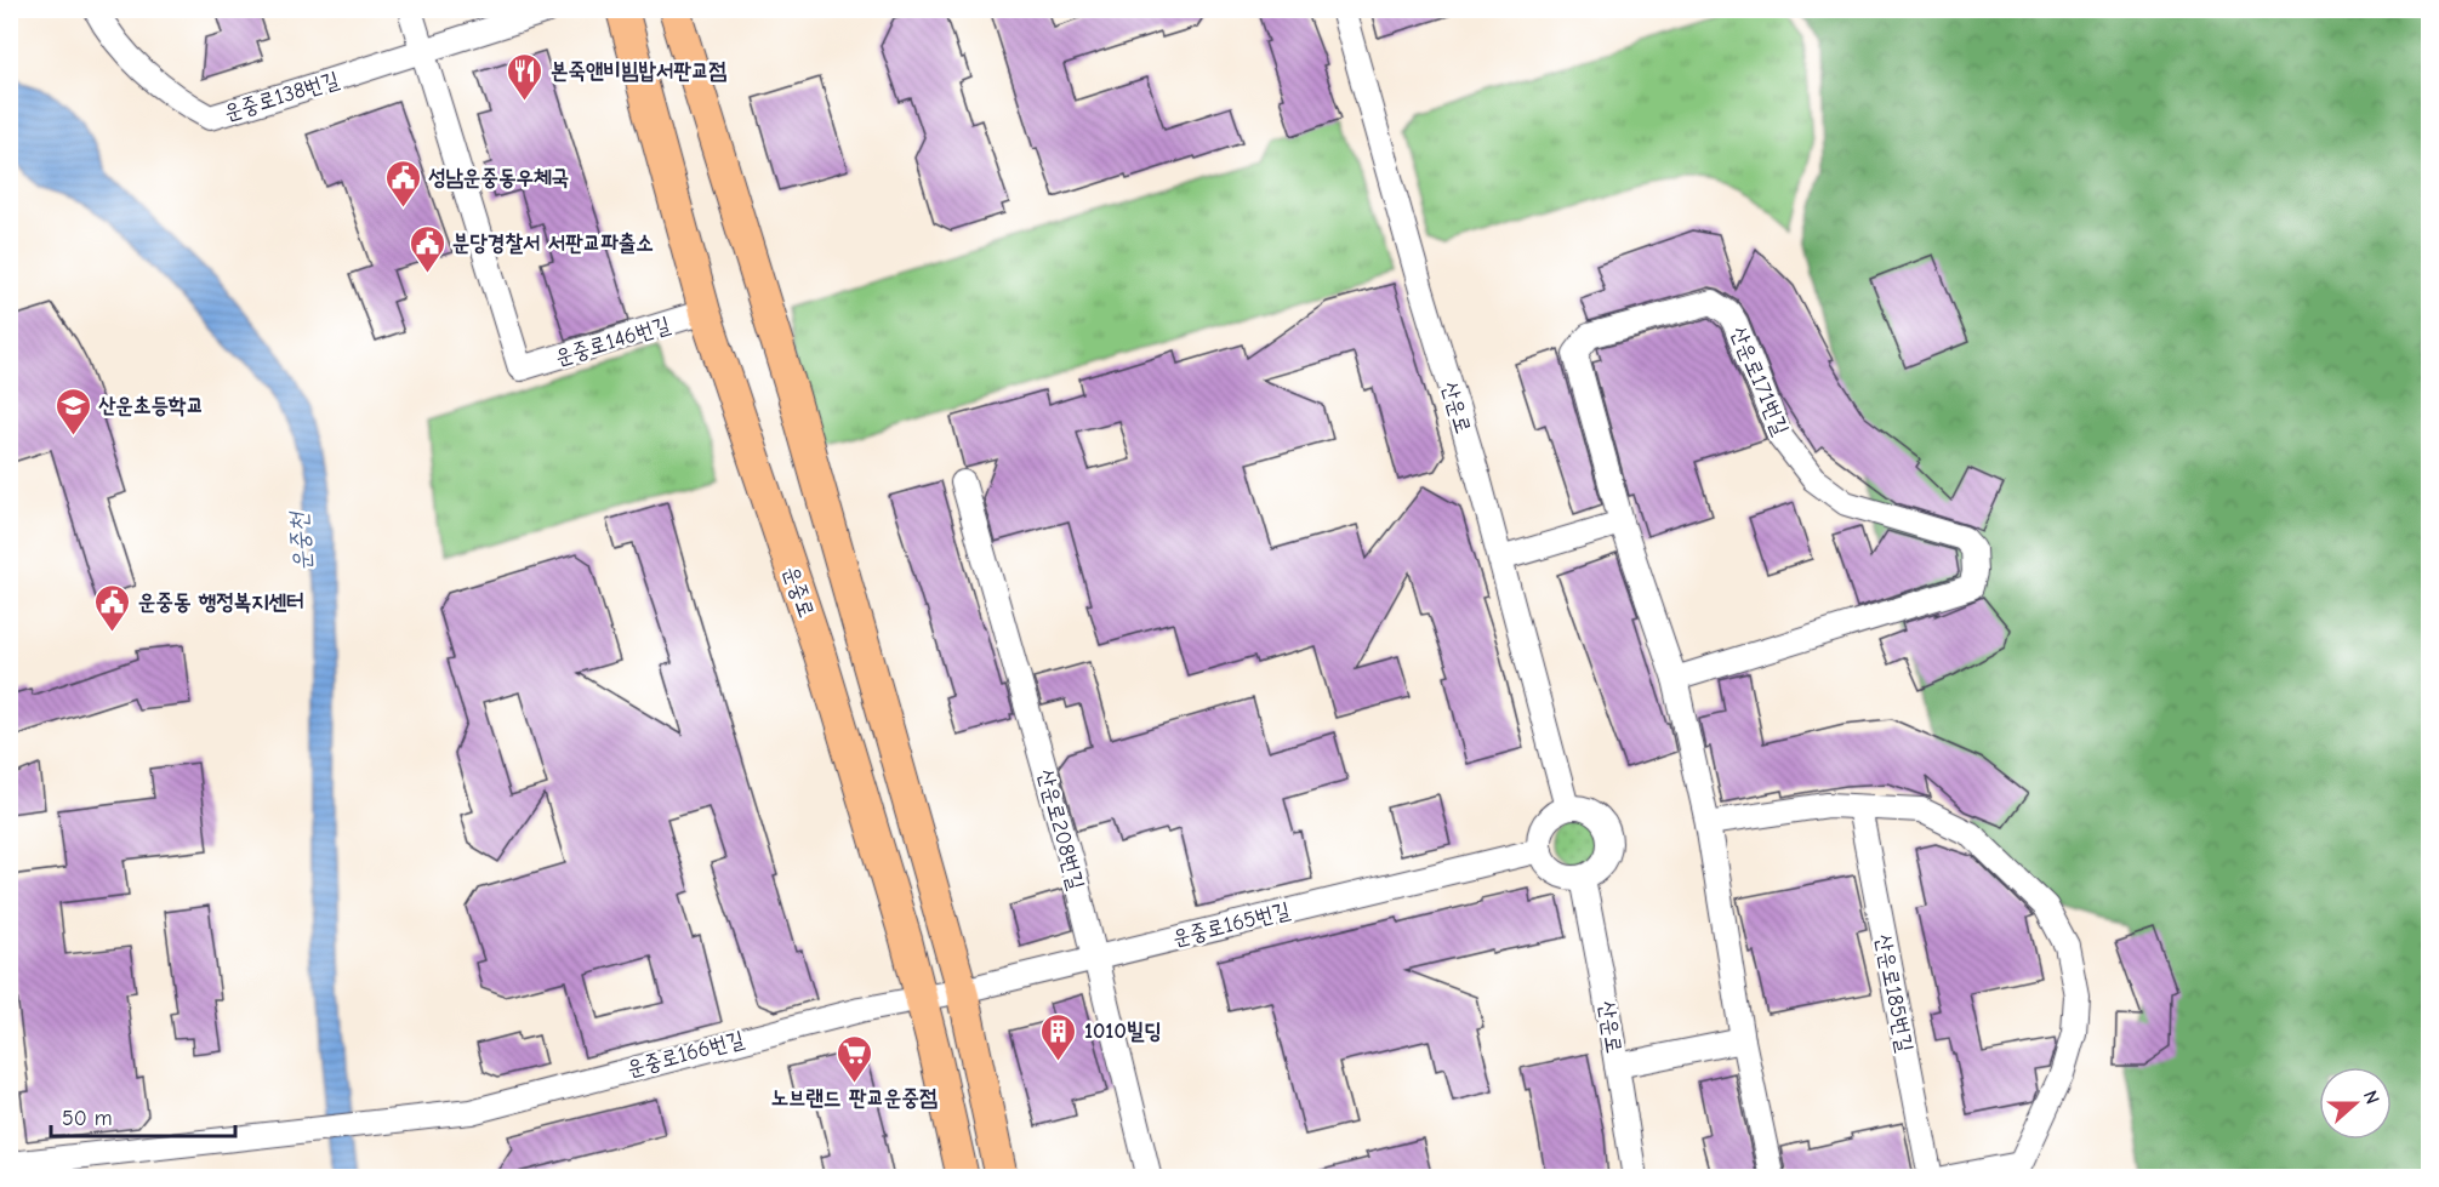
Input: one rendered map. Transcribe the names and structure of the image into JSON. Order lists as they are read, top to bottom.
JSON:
{
  "streets": {
    "main road": ["운중로"],
    "street": [
      "운중로138번길",
      "운중로146번길",
      "산운로171번길",
      "산운로",
      "산운로208번길",
      "운중로165번길",
      "산운로185번길",
      "운중로166번길"
    ]
  },
  "crossings": [
    ["운중로138번길", "운중로146번길"],
    ["운중로146번길", "운중로"],
    ["산운로", "운중로165번길"],
    ["운중로", "운중로165번길"],
    ["운중로", "운중로166번길"],
    ["산운로208번길", "운중로165번길"],
    ["운중로165번길", "운중로166번길"]
  ],
  "water": ["운중천"],
  "places": {
    "restaurant": ["본죽앤비빔밥서판교점"],
    "public building": ["성남운중동우체국", "분당경찰서 서판교파출소", "운중동 행정복지센터"],
    "school or university": ["산운초등학교"],
    "building": ["1010빌딩"],
    "supermarket": ["노브랜드 판교운중점"]
  },
  "scale_bar": "50 m",
  "north": "right"
}
